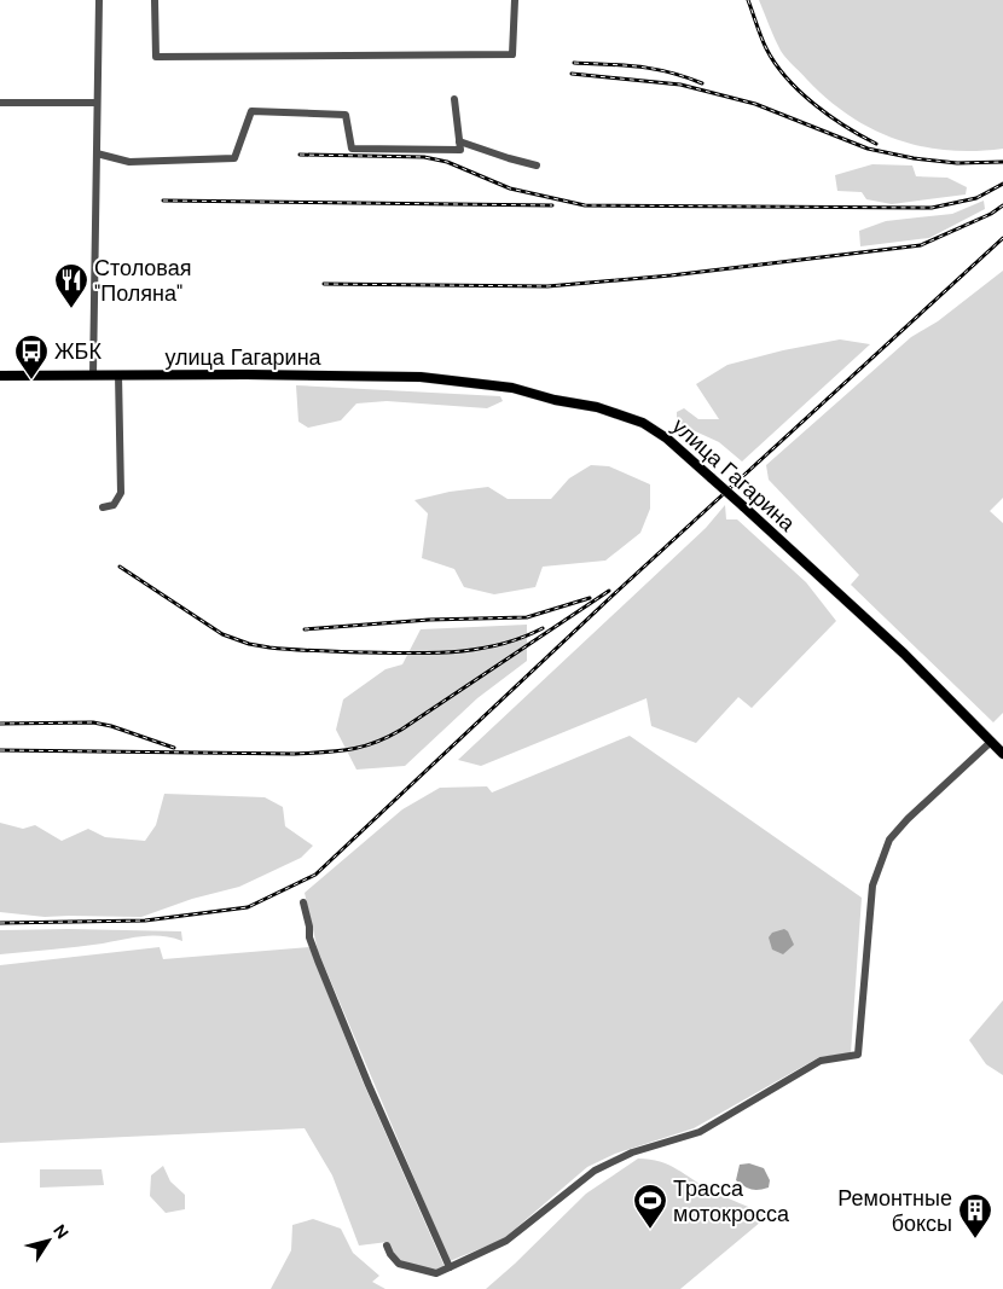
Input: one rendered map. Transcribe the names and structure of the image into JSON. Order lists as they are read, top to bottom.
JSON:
{
  "streets": {
    "main road": ["улица Гагарина"]
  },
  "places": {
    "restaurant": ["Столовая \"Поляна\""],
    "bus stop": ["ЖБК"],
    "sports": ["Трасса мотокросса"],
    "building": ["Ремонтные боксы"]
  },
  "north": "top right"
}
